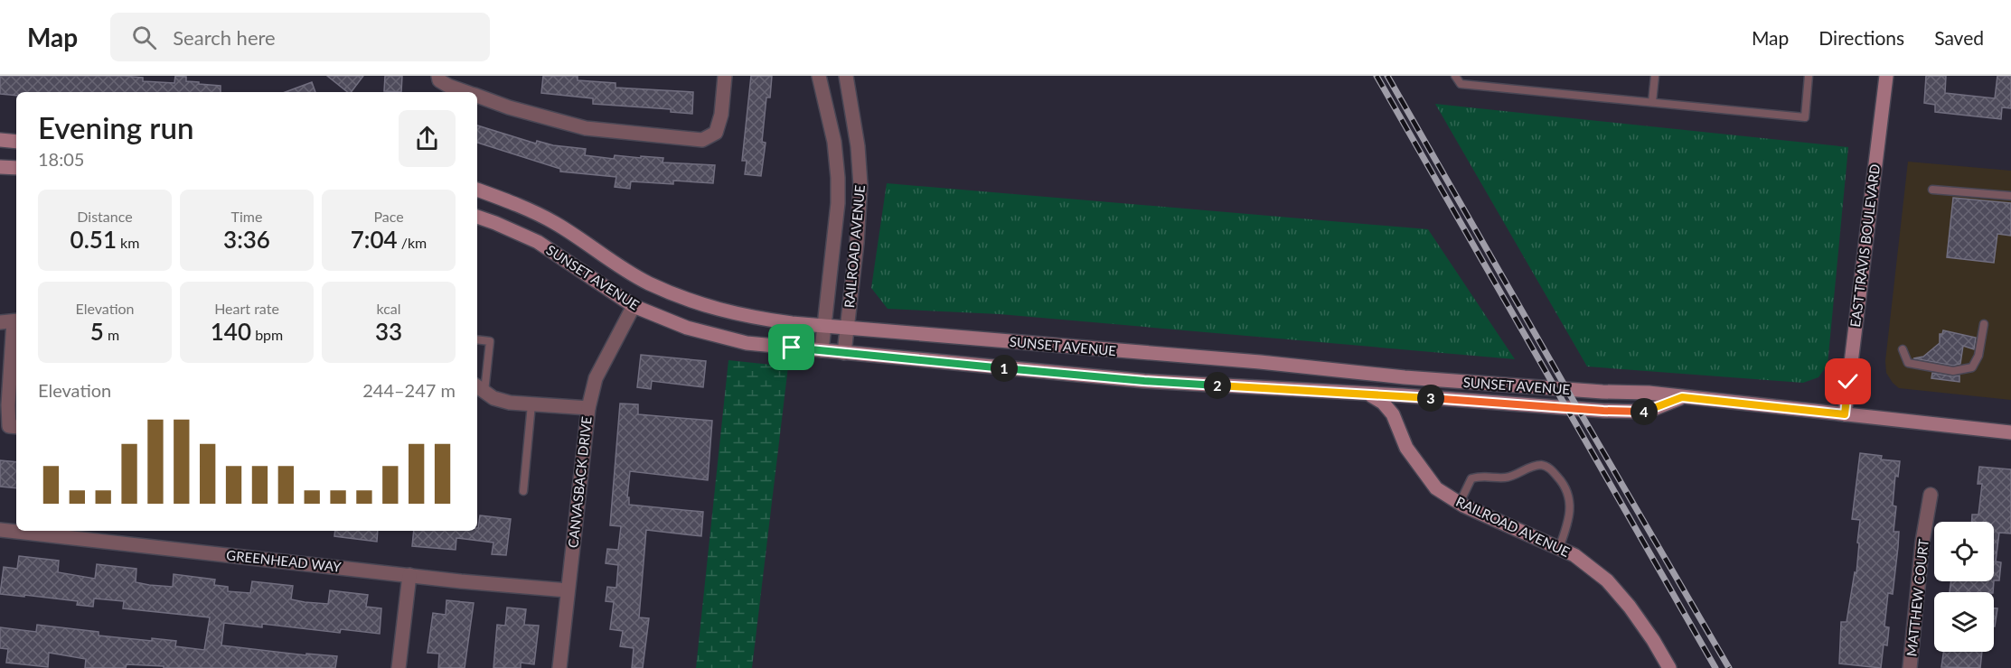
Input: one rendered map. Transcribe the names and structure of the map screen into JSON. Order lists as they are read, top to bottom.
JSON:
{
  "streets": {
    "main road": ["EAST TRAVIS BOULEVARD", "RAILROAD AVENUE", "SUNSET AVENUE"],
    "street": ["CANVASBACK DRIVE", "GREENHEAD WAY", "MATTHEW COURT"]
  },
  "crossings": [
    ["EAST TRAVIS BOULEVARD", "SUNSET AVENUE"],
    ["RAILROAD AVENUE", "SUNSET AVENUE"],
    ["SUNSET AVENUE", "CANVASBACK DRIVE"],
    ["CANVASBACK DRIVE", "GREENHEAD WAY"]
  ],
  "page": {
    "header": "Map",
    "search": "Search here",
    "nav": ["Map", "Directions", "Saved"],
    "heading": ["Evening run", "18:05"],
    "stats": [
      ["Distance", "0.51 km"],
      ["Time", "3:36"],
      ["Pace", "7:04 /km"],
      ["Elevation", "5 m"],
      ["Heart rate", "140 bpm"],
      ["kcal", "33"]
    ],
    "pins": [
      "1",
      "2",
      "3",
      "4"
    ],
    "chart": ["Elevation", "244–247 m"]
  }
}
